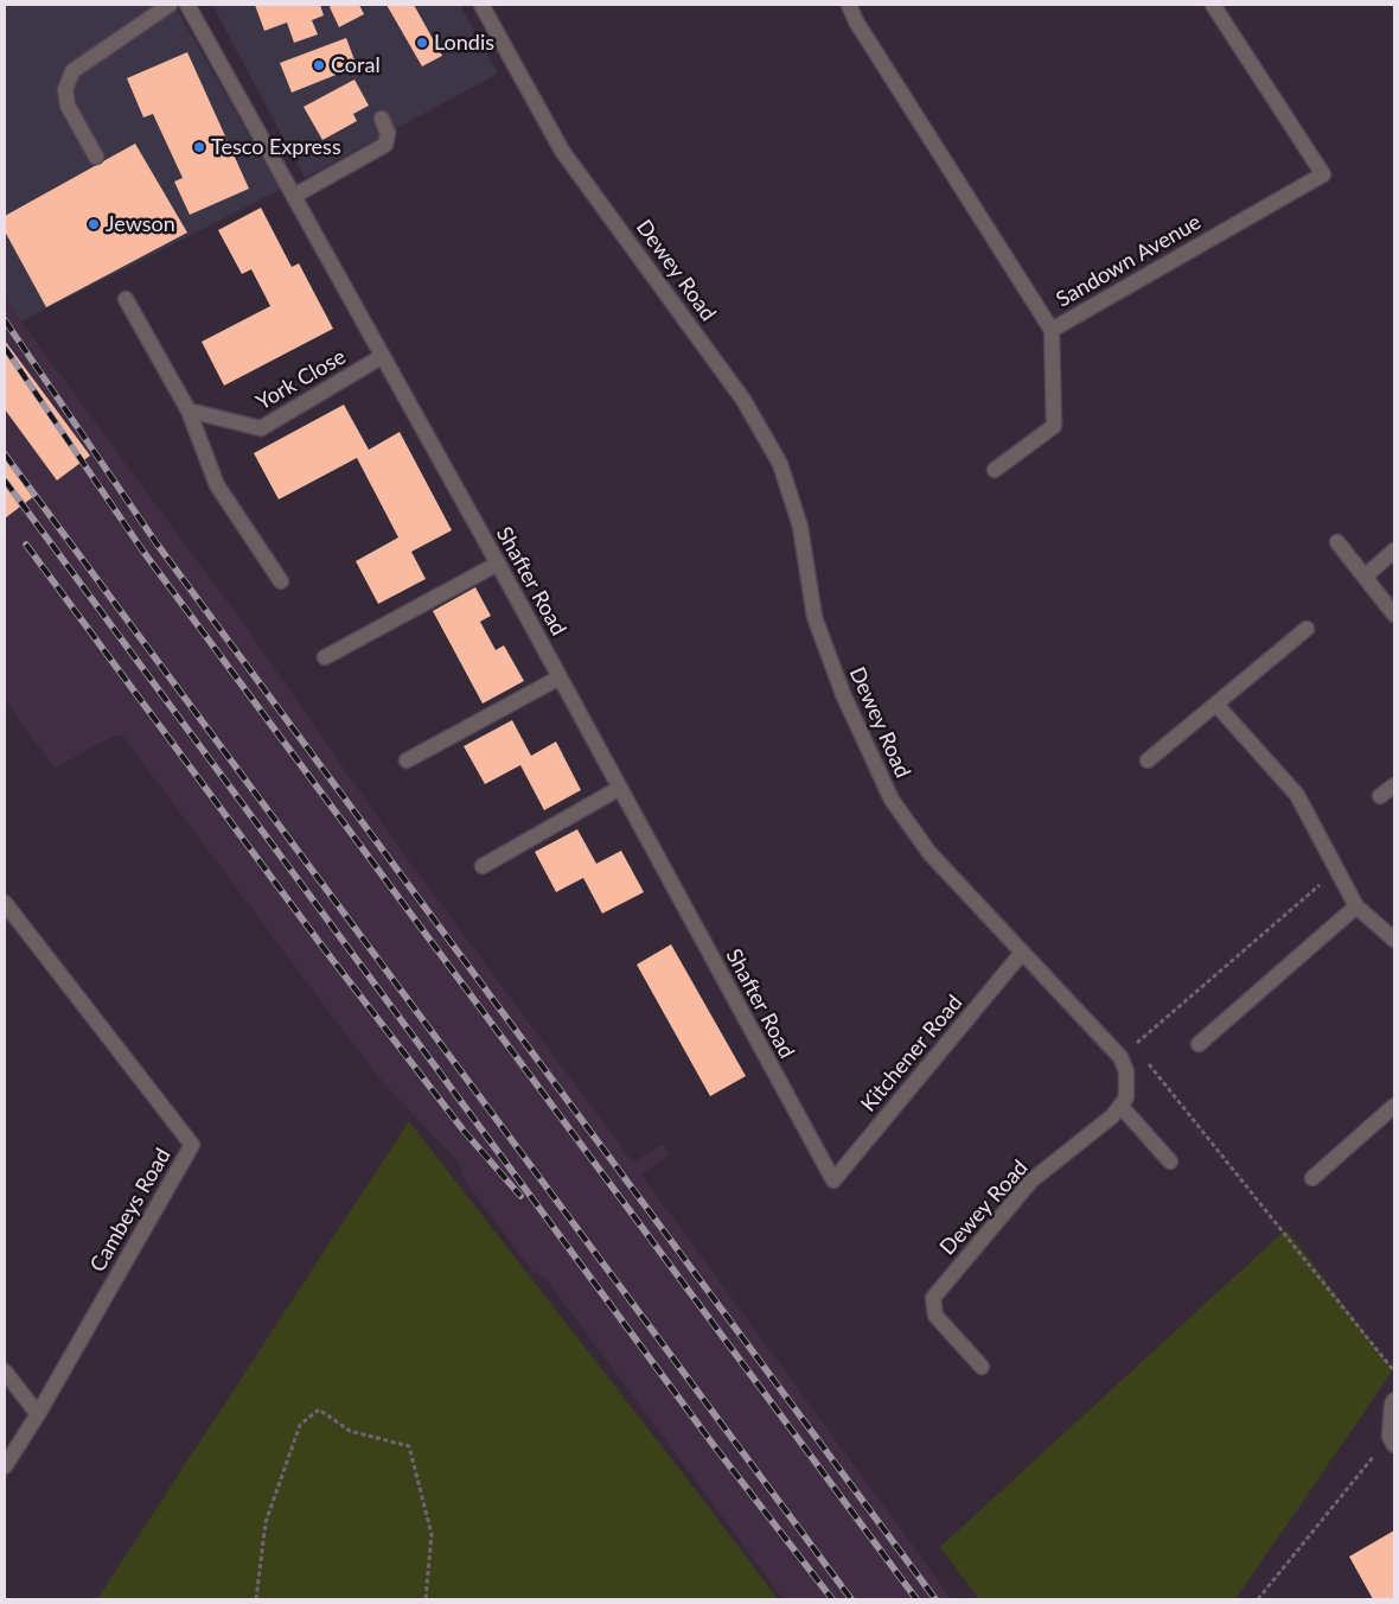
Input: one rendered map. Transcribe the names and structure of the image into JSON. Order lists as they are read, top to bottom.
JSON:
{
  "streets": {
    "street": [
      "Sandown Avenue",
      "Dewey Road",
      "York Close",
      "Shafter Road",
      "Kitchener Road",
      "Cambeys Road"
    ]
  },
  "crossings": [
    ["Dewey Road", "Kitchener Road"],
    ["York Close", "Shafter Road"],
    ["Shafter Road", "Kitchener Road"]
  ],
  "places": [
    "Londis",
    "Coral",
    "Tesco Express",
    "Jewson"
  ]
}
